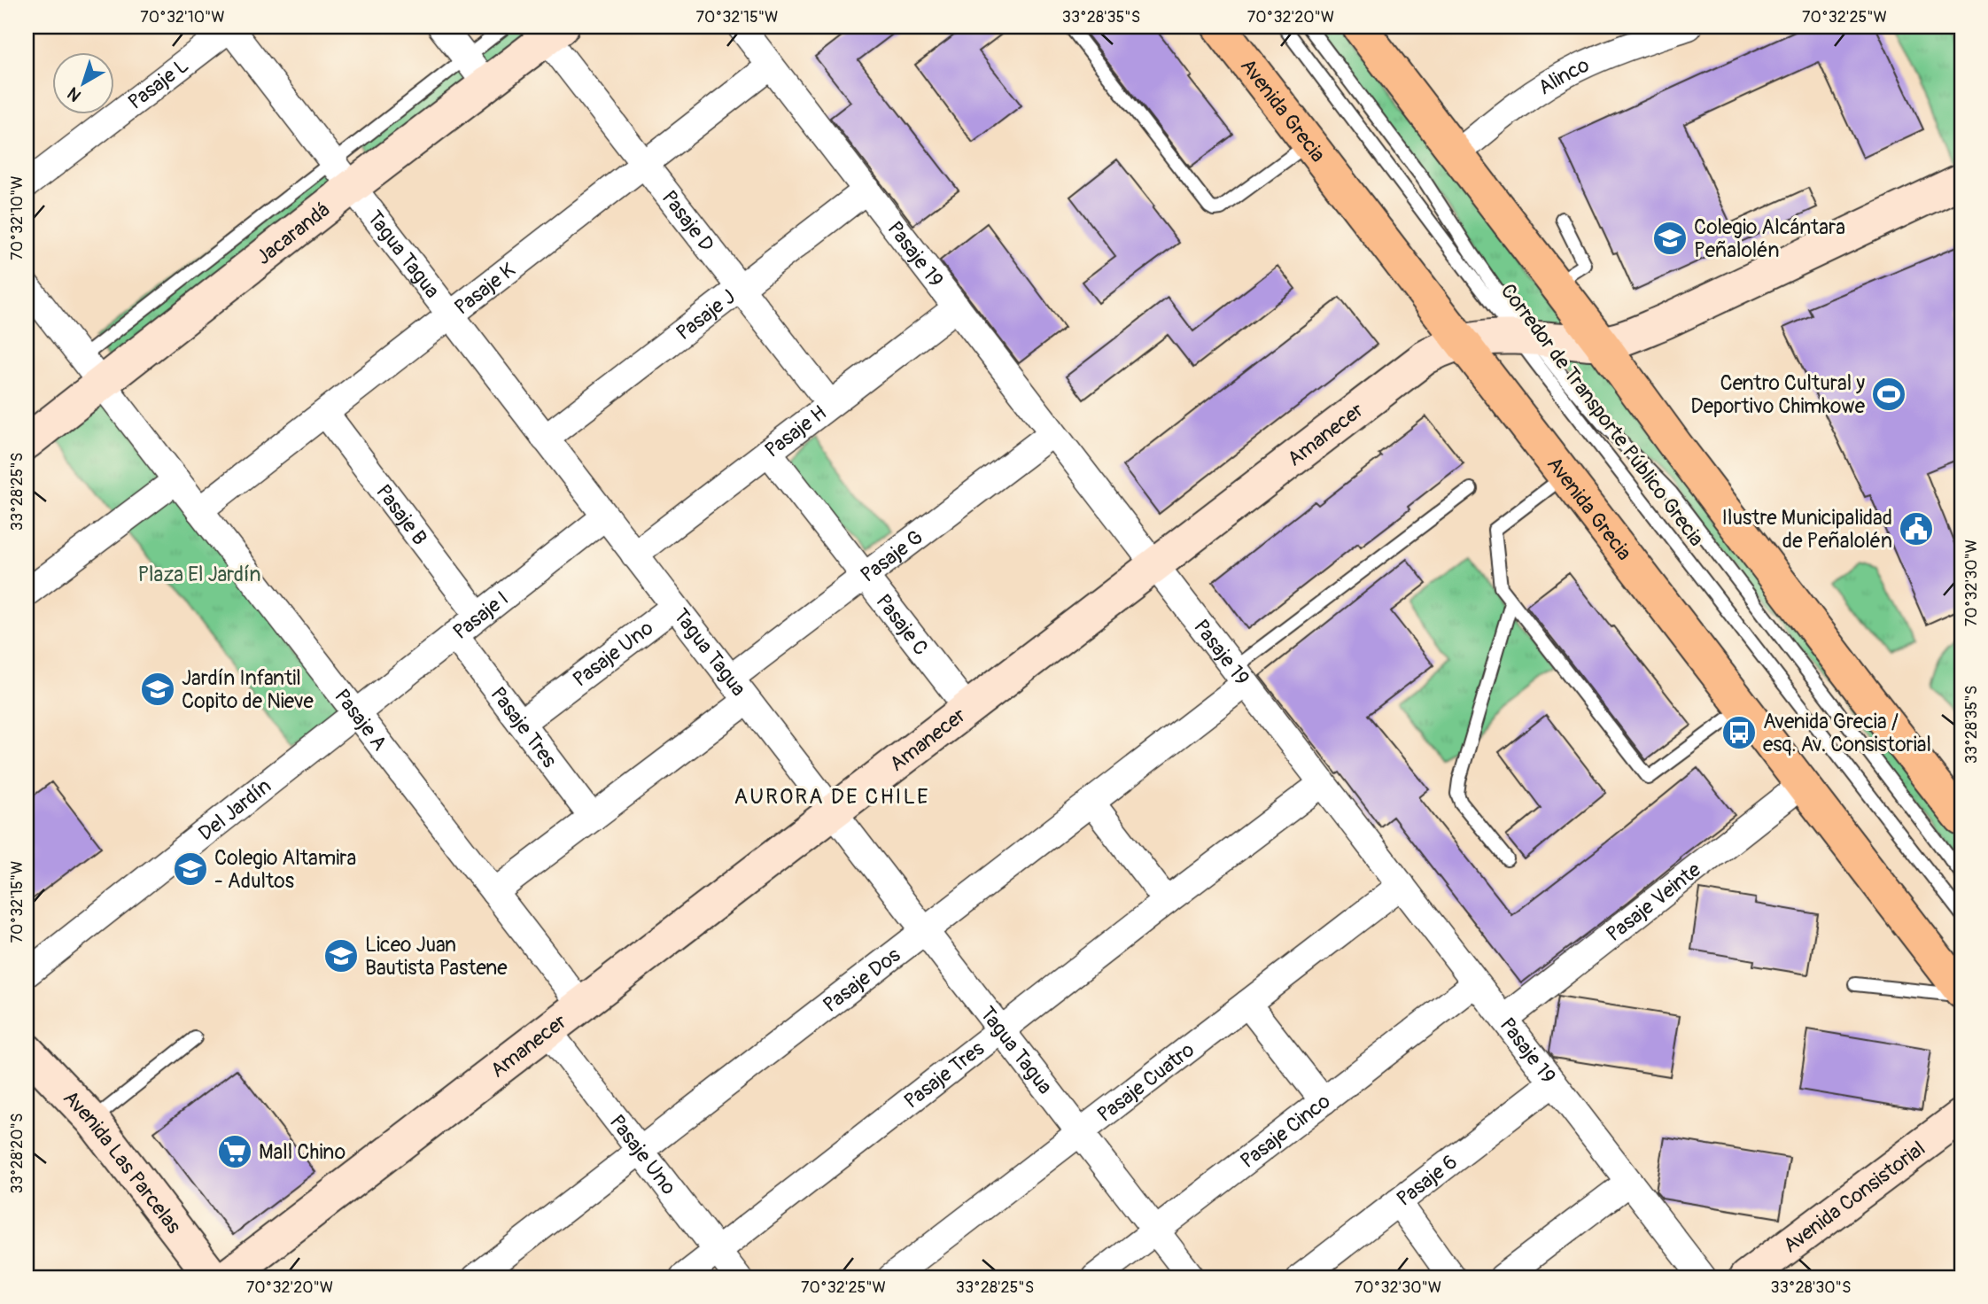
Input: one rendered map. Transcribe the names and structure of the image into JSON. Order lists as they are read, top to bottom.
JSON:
{
  "streets": {
    "main road": ["Avenida Grecia"],
    "street": [
      "Alinco",
      "Pasaje L",
      "Pasaje D",
      "Jacarandá",
      "Pasaje 19",
      "Tagua Tagua",
      "Pasaje K",
      "Pasaje J",
      "Pasaje H",
      "Amanecer",
      "Pasaje B",
      "Pasaje G",
      "Pasaje I",
      "Pasaje C",
      "Pasaje Uno",
      "Pasaje A",
      "Pasaje Tres",
      "Del Jardín",
      "Pasaje Veinte",
      "Pasaje Dos",
      "Pasaje Cuatro",
      "Pasaje Cinco",
      "Avenida Las Parcelas",
      "Pasaje 6",
      "Avenida Consistorial"
    ],
    "lane": ["Corredor de Transporte Público Grecia"]
  },
  "crossings": [
    ["Pasaje L", "Tagua Tagua"],
    ["Avenida Grecia", "Amanecer"],
    ["Avenida Grecia", "Pasaje Veinte"],
    ["Pasaje D", "Jacarandá"],
    ["Pasaje D", "Pasaje K"],
    ["Pasaje D", "Pasaje J"],
    ["Pasaje D", "Pasaje H"],
    ["Jacarandá", "Tagua Tagua"],
    ["Jacarandá", "Pasaje A"],
    ["Pasaje 19", "Pasaje K"],
    ["Pasaje 19", "Pasaje J"],
    ["Pasaje 19", "Pasaje H"],
    ["Pasaje 19", "Amanecer"],
    ["Pasaje 19", "Pasaje G"],
    ["Pasaje 19", "Pasaje Tres"],
    ["Pasaje 19", "Pasaje Veinte"],
    ["Pasaje 19", "Pasaje Dos"],
    ["Pasaje 19", "Pasaje Cuatro"],
    ["Pasaje 19", "Pasaje Cinco"],
    ["Pasaje 19", "Pasaje 6"],
    ["Tagua Tagua", "Pasaje K"],
    ["Tagua Tagua", "Pasaje J"],
    ["Tagua Tagua", "Pasaje H"],
    ["Tagua Tagua", "Amanecer"],
    ["Tagua Tagua", "Pasaje G"],
    ["Tagua Tagua", "Pasaje I"],
    ["Tagua Tagua", "Pasaje Uno"],
    ["Tagua Tagua", "Pasaje Tres"],
    ["Tagua Tagua", "Pasaje Dos"],
    ["Tagua Tagua", "Pasaje Cuatro"],
    ["Tagua Tagua", "Pasaje Cinco"],
    ["Pasaje K", "Pasaje B"],
    ["Pasaje K", "Pasaje A"],
    ["Corredor de Transporte Público Grecia", "Amanecer"],
    ["Pasaje H", "Pasaje C"],
    ["Amanecer", "Pasaje C"],
    ["Amanecer", "Pasaje Uno"],
    ["Amanecer", "Pasaje A"],
    ["Pasaje B", "Pasaje I"],
    ["Pasaje G", "Pasaje C"],
    ["Pasaje I", "Pasaje A"],
    ["Pasaje I", "Pasaje Tres"],
    ["Pasaje I", "Del Jardín"],
    ["Pasaje Uno", "Pasaje Tres"],
    ["Pasaje Uno", "Pasaje Dos"],
    ["Pasaje A", "Del Jardín"]
  ],
  "districts": ["AURORA DE CHILE"],
  "parks": ["Plaza El Jardín"],
  "places": {
    "school or university": [
      "Colegio Alcántara Peñalolén",
      "Jardín Infantil Copito de Nieve",
      "Colegio Altamira - Adultos",
      "Liceo Juan Bautista Pastene"
    ],
    "sports": ["Centro Cultural y Deportivo Chimkowe"],
    "public building": ["Ilustre Municipalidad de Peñalolén"],
    "bus stop": ["Avenida Grecia / esq. Av. Consistorial"],
    "supermarket": ["Mall Chino"]
  },
  "north": "bottom left",
  "coordinates": [
    "70°32'10\"W",
    "70°32'15\"W",
    "33°28'35\"S",
    "70°32'20\"W",
    "70°32'25\"W",
    "33°28'25\"S",
    "70°32'30\"W",
    "33°28'20\"S",
    "33°28'30\"S"
  ]
}
